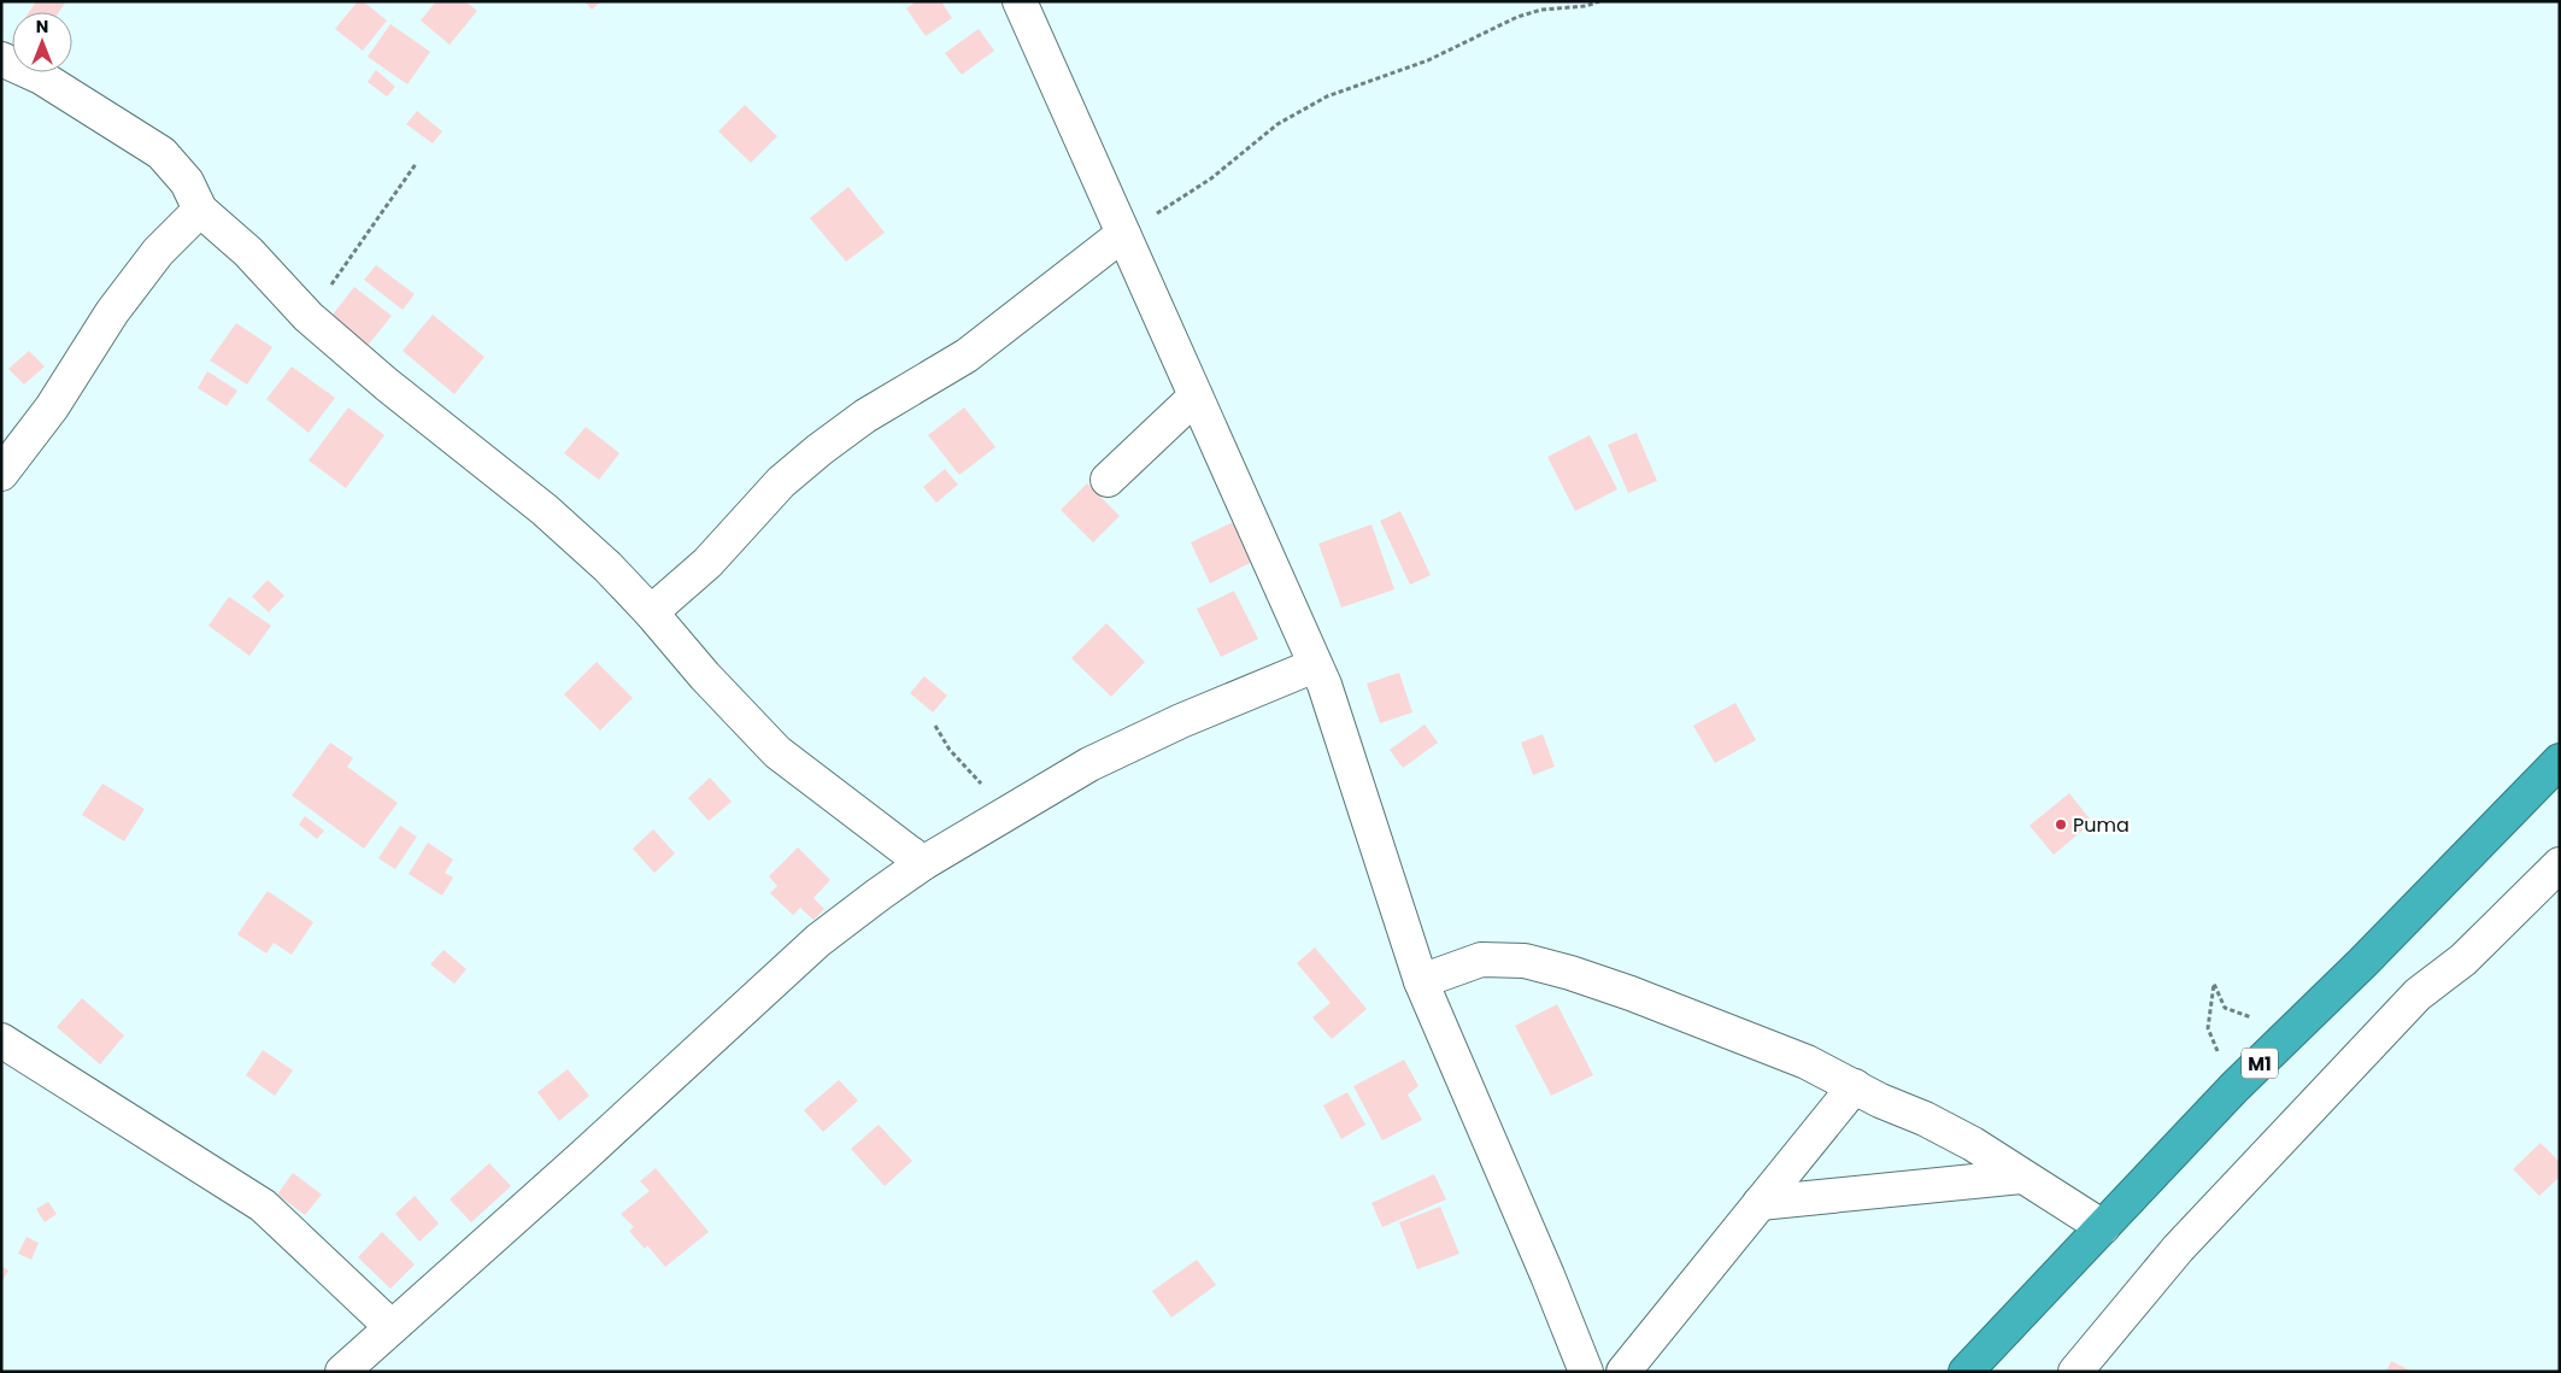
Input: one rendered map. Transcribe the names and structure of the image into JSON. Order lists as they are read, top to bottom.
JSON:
{
  "streets": {
    "highway": ["M1"]
  },
  "places": ["Puma"],
  "north": "top"
}
